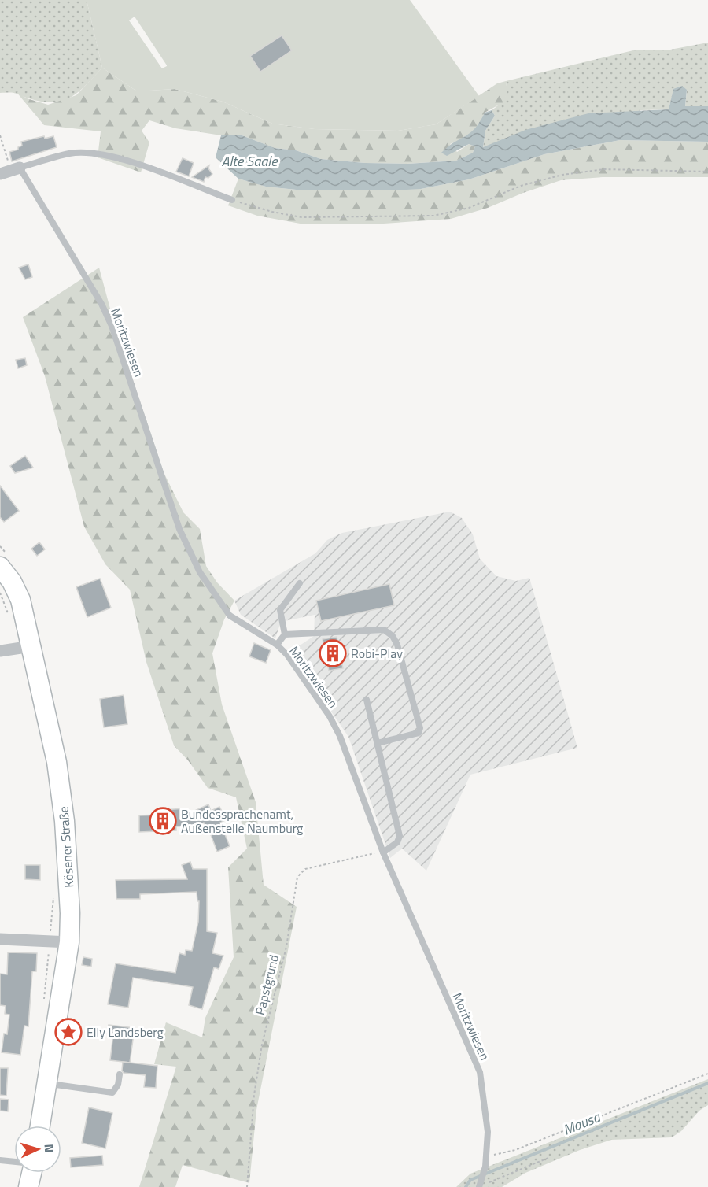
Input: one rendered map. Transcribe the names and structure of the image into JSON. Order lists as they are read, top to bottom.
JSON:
{
  "streets": {
    "main road": ["Kösener Straße"],
    "lane": ["Moritzwiesen"],
    "path": ["Papstgrund"]
  },
  "crossings": [
    ["Moritzwiesen", "Papstgrund"]
  ],
  "water": ["Alte Saale", "Mausa"],
  "places": {
    "building": ["Robi-Play", "Bundessprachenamt, Außenstelle Naumburg"],
    "place": ["Elly Landsberg"]
  },
  "north": "right"
}
